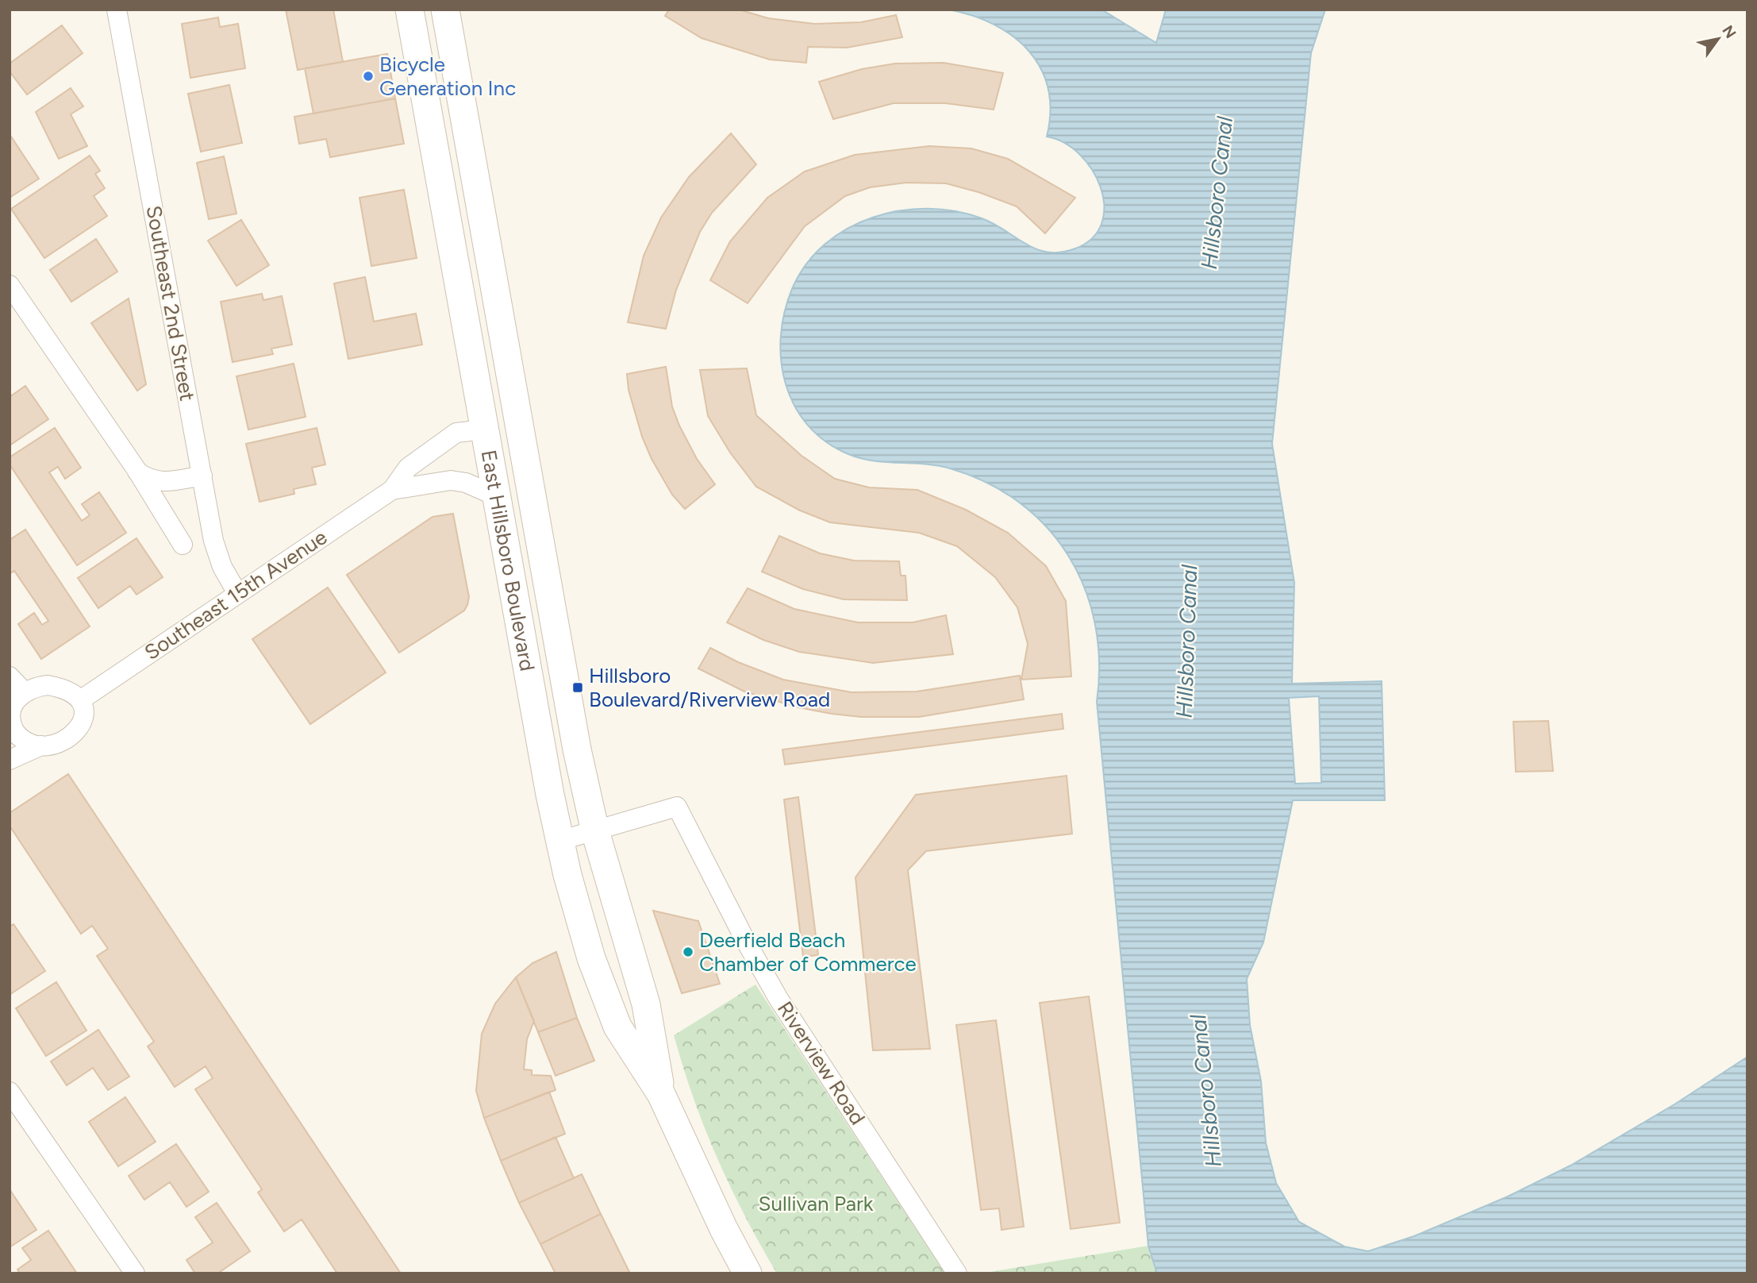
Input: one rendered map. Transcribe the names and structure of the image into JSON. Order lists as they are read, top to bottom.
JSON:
{
  "streets": {
    "main road": ["East Hillsboro Boulevard"],
    "street": ["Southeast 2nd Street", "Southeast 15th Avenue", "Riverview Road"]
  },
  "crossings": [
    ["Southeast 2nd Street", "Southeast 15th Avenue"],
    ["East Hillsboro Boulevard", "Southeast 15th Avenue"],
    ["East Hillsboro Boulevard", "Riverview Road"]
  ],
  "water": ["Hillsboro Canal"],
  "parks": ["Sullivan Park"],
  "places": {
    "other": ["Bicycle Generation Inc", "Deerfield Beach Chamber of Commerce"],
    "transit": ["Hillsboro Boulevard/Riverview Road"]
  },
  "north": "top right"
}
